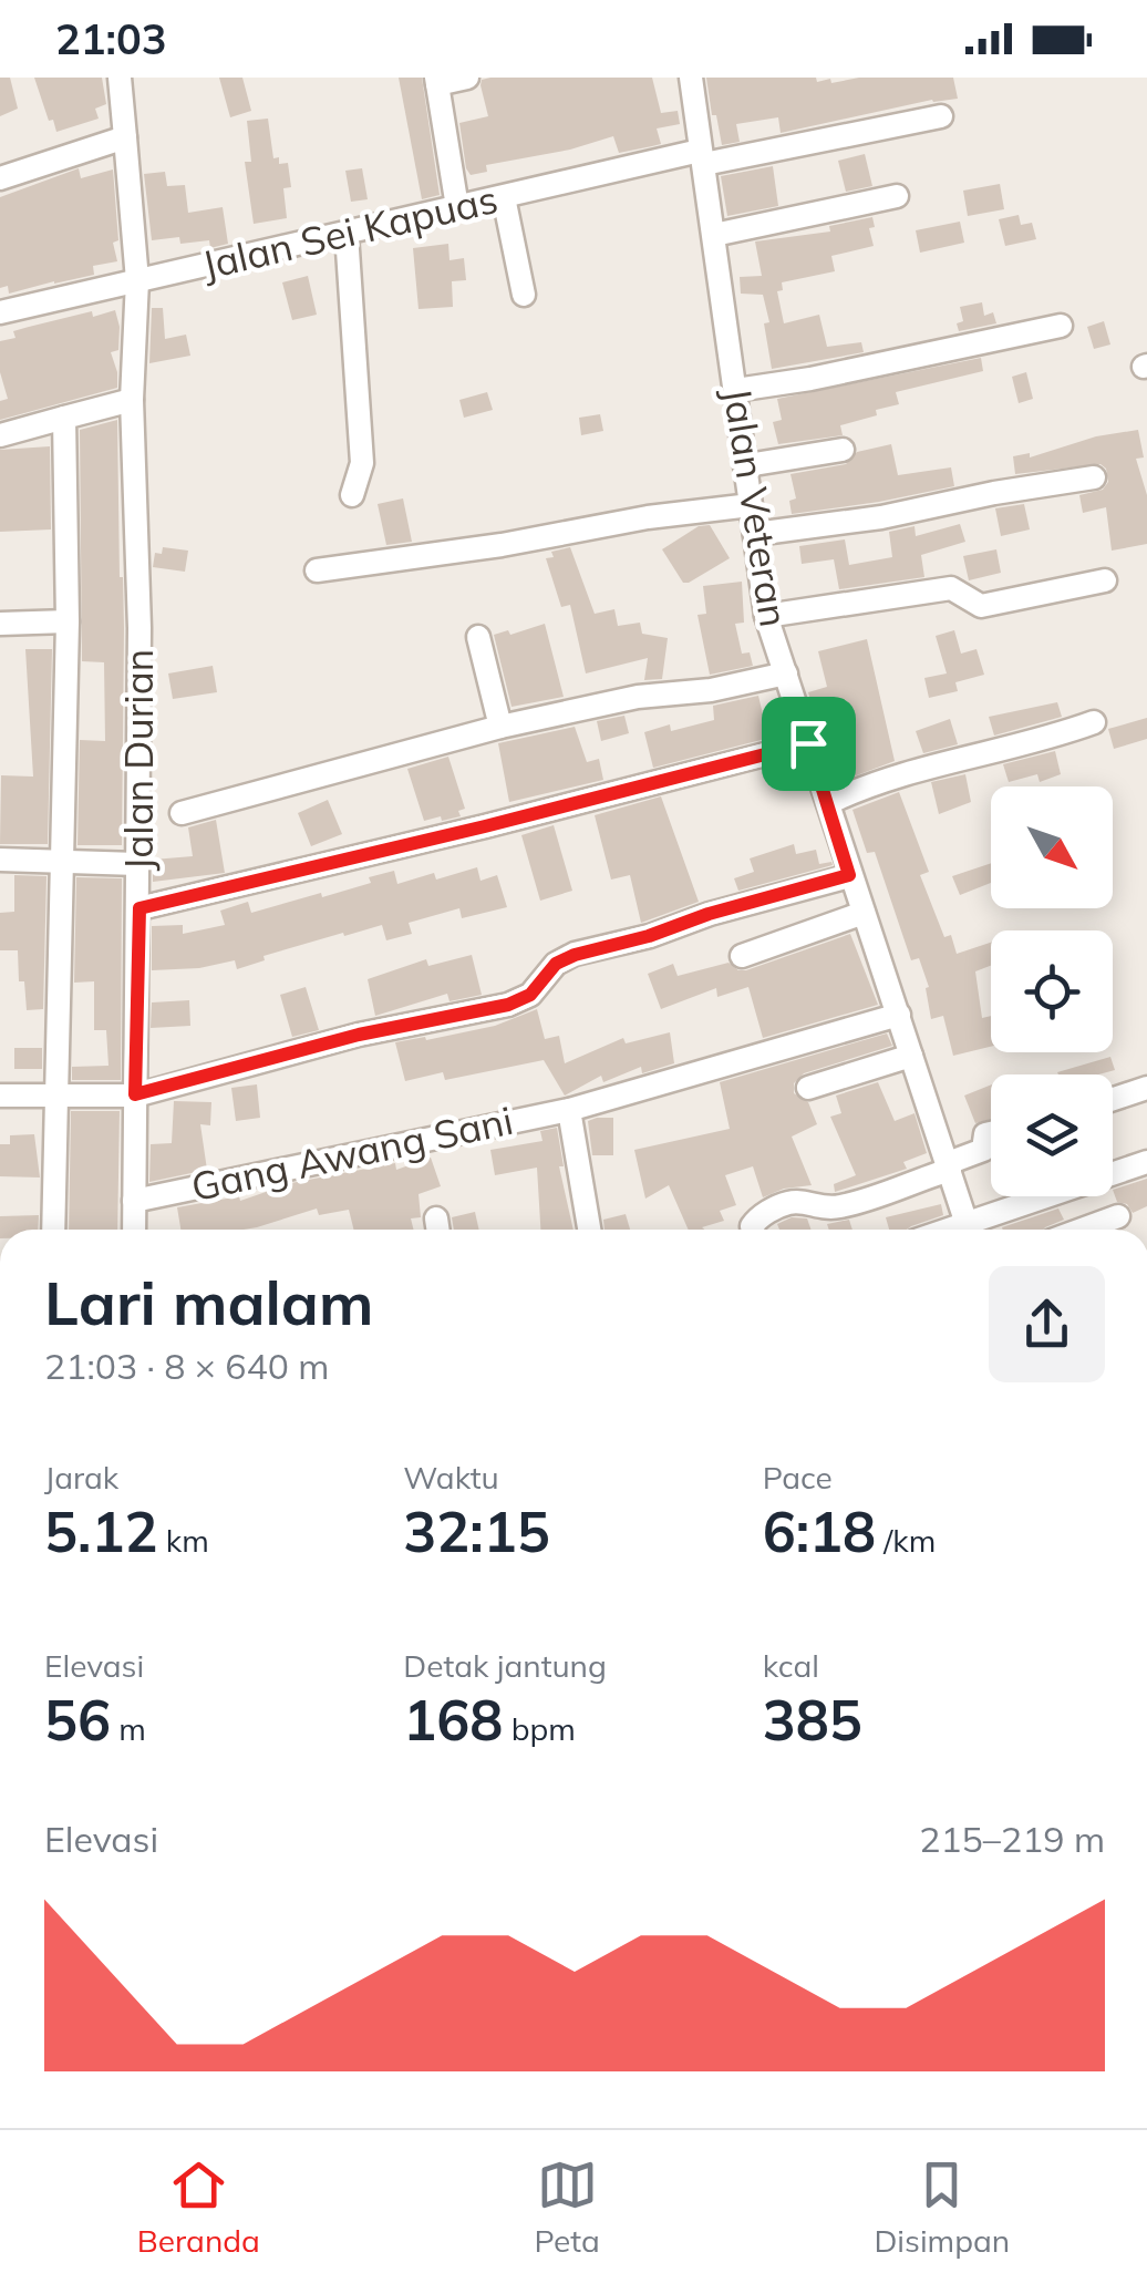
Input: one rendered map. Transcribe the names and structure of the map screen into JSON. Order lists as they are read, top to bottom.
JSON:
{
  "streets": {
    "street": [
      "Jalan Sei Kapuas",
      "Jalan Veteran",
      "Jalan Durian",
      "Gang Awang Sani"
    ]
  },
  "crossings": [
    ["Jalan Sei Kapuas", "Jalan Veteran"],
    ["Jalan Sei Kapuas", "Jalan Durian"],
    ["Jalan Veteran", "Gang Awang Sani"],
    ["Jalan Durian", "Gang Awang Sani"]
  ],
  "north": "bottom right",
  "page": {
    "status": "21:03",
    "heading": ["Lari malam", "21:03 · 8 × 640 m"],
    "stats": [
      ["Jarak", "5.12 km"],
      ["Waktu", "32:15"],
      ["Pace", "6:18 /km"],
      ["Elevasi", "56 m"],
      ["Detak jantung", "168 bpm"],
      ["kcal", "385"]
    ],
    "chart": ["Elevasi", "215–219 m"],
    "tabs": ["Beranda", "Peta", "Disimpan"]
  }
}
